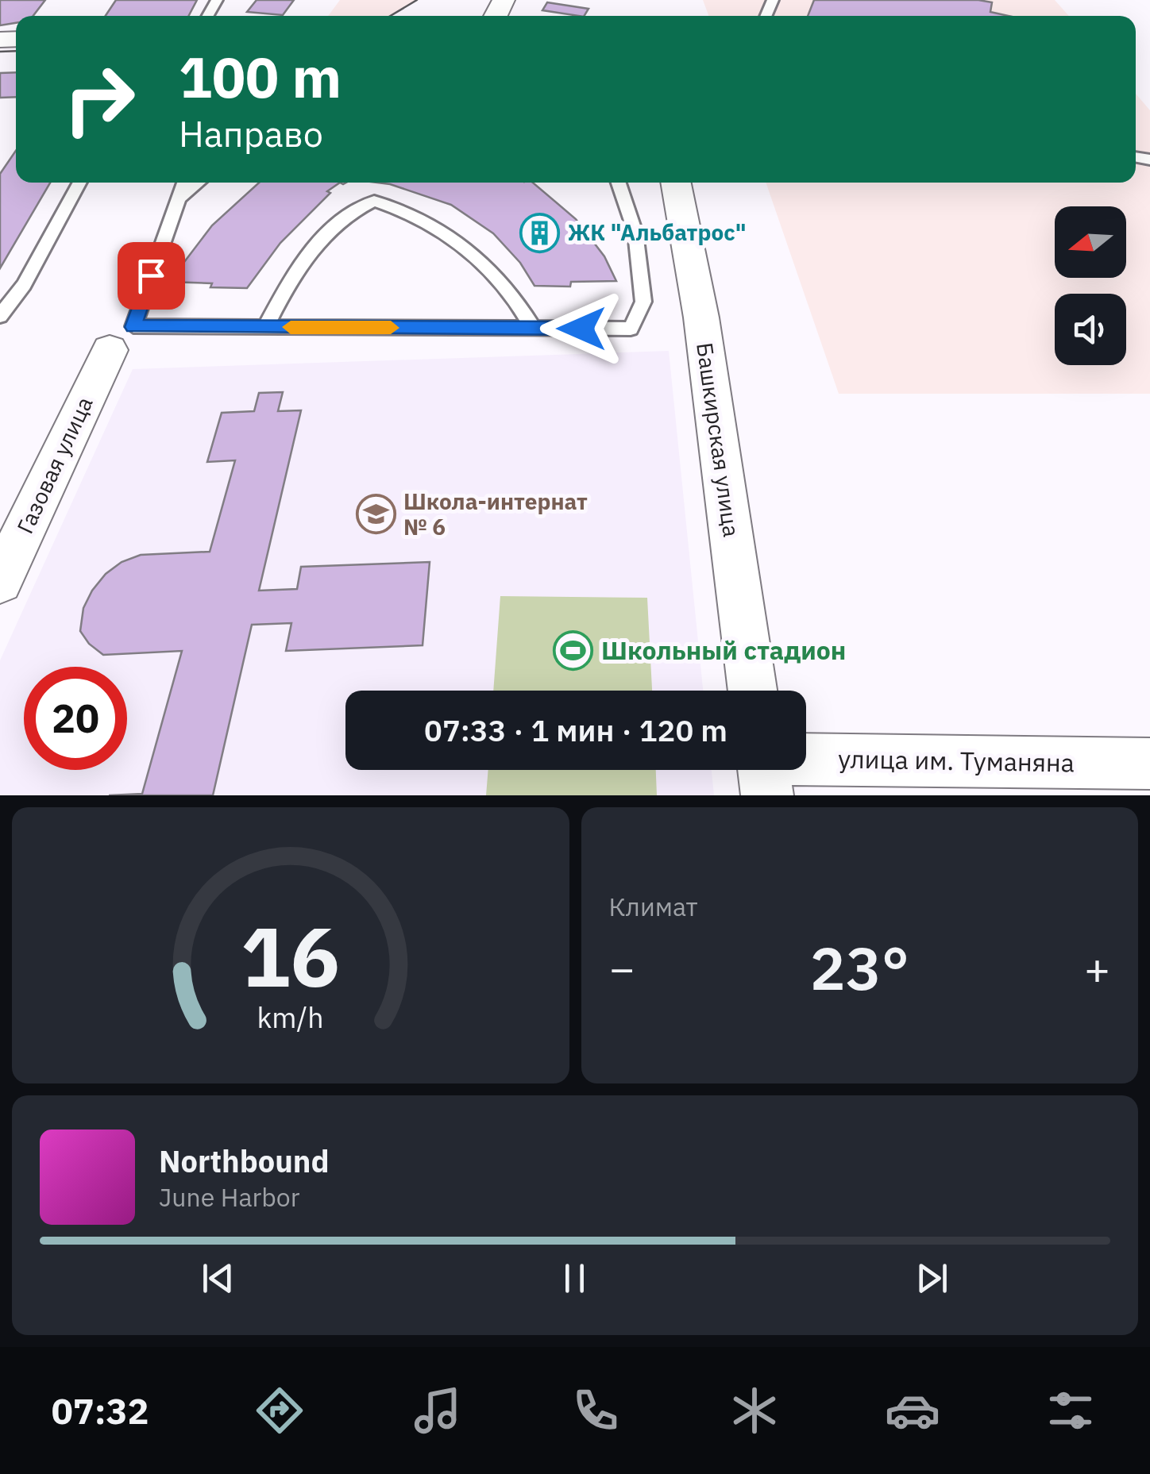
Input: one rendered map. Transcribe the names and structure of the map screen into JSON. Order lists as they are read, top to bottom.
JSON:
{
  "streets": {
    "street": ["Башкирская улица", "Газовая улица", "улица им. Туманяна"]
  },
  "places": {
    "building": ["ЖК \"Альбатрос\""],
    "school or university": ["Школа-интернат № 6"],
    "sports": ["Школьный стадион"]
  },
  "north": "left",
  "page": {
    "turn": ["100 m", "Направо"],
    "limit": "20",
    "trip": "07:33 · 1 мин · 120 m",
    "tile": "Климат",
    "heat": ["−", "23°", "+"],
    "song": ["Northbound", "June Harbor"],
    "tabs": "07:32",
    "gauge": ["16", "km/h"]
  }
}
